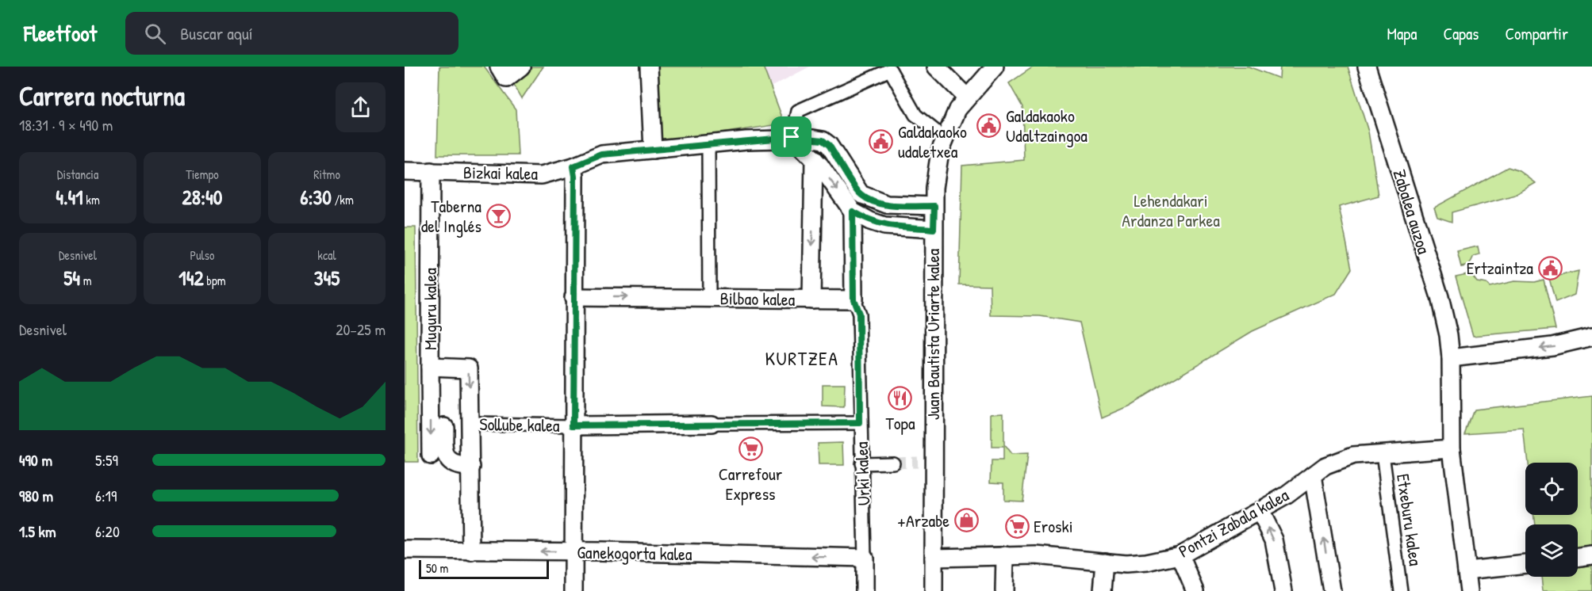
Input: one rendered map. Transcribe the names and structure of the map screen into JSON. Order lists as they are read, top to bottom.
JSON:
{
  "streets": {
    "street": [
      "Bizkai kalea",
      "Zabalea auzoa",
      "Bilbao kalea",
      "Muguru kalea",
      "Juan Bautista Uriarte kalea",
      "Sollube kalea",
      "Urki kalea",
      "Etxeburu kalea",
      "Pontzi Zabala kalea",
      "Ganekogorta kalea"
    ]
  },
  "crossings": [
    ["Bizkai kalea", "Muguru kalea"],
    ["Bizkai kalea", "Juan Bautista Uriarte kalea"],
    ["Bilbao kalea", "Urki kalea"],
    ["Muguru kalea", "Sollube kalea"],
    ["Muguru kalea", "Ganekogorta kalea"],
    ["Juan Bautista Uriarte kalea", "Pontzi Zabala kalea"],
    ["Urki kalea", "Ganekogorta kalea"],
    ["Etxeburu kalea", "Pontzi Zabala kalea"]
  ],
  "one_way": ["Bilbao kalea"],
  "districts": ["KURTZEA"],
  "parks": ["Lehendakari Ardanza Parkea"],
  "places": {
    "public building": ["Galdakaoko Udaltzaingoa", "Galdakaoko udaletxea", "Ertzaintza"],
    "bar": ["Taberna del Inglés"],
    "restaurant": ["Topa"],
    "supermarket": ["Carrefour Express", "Eroski"],
    "shop": ["+Arzabe"]
  },
  "scale_bar": "50 m",
  "page": {
    "header": "Fleetfoot",
    "search": "Buscar aquí",
    "nav": ["Mapa", "Capas", "Compartir"],
    "heading": ["Carrera nocturna", "18:31 · 9 × 490 m"],
    "stats": [
      ["Distancia", "4.41 km"],
      ["Tiempo", "28:40"],
      ["Ritmo", "6:30 /km"],
      ["Desnivel", "54 m"],
      ["Pulso", "142 bpm"],
      ["kcal", "345"]
    ],
    "chart": ["Desnivel", "20–25 m"],
    "list": [
      {
        "name": "490 m",
        "note": "5:59"
      },
      {
        "name": "980 m",
        "note": "6:19"
      },
      {
        "name": "1.5 km",
        "note": "6:20"
      }
    ],
    "scale": "50 m"
  }
}
